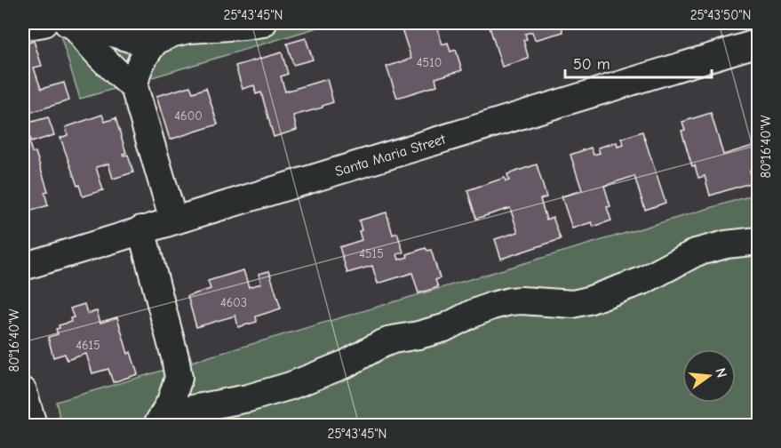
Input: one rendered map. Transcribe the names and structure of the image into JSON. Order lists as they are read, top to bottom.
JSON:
{
  "streets": {
    "street": ["Santa Maria Street"]
  },
  "house_numbers": [
    "4510",
    "4600",
    "4515",
    "4603",
    "4615"
  ],
  "scale_bar": "50 m",
  "north": "right",
  "coordinates": ["25°43'45\"N", "25°43'50\"N", "80°16'40\"W"]
}
